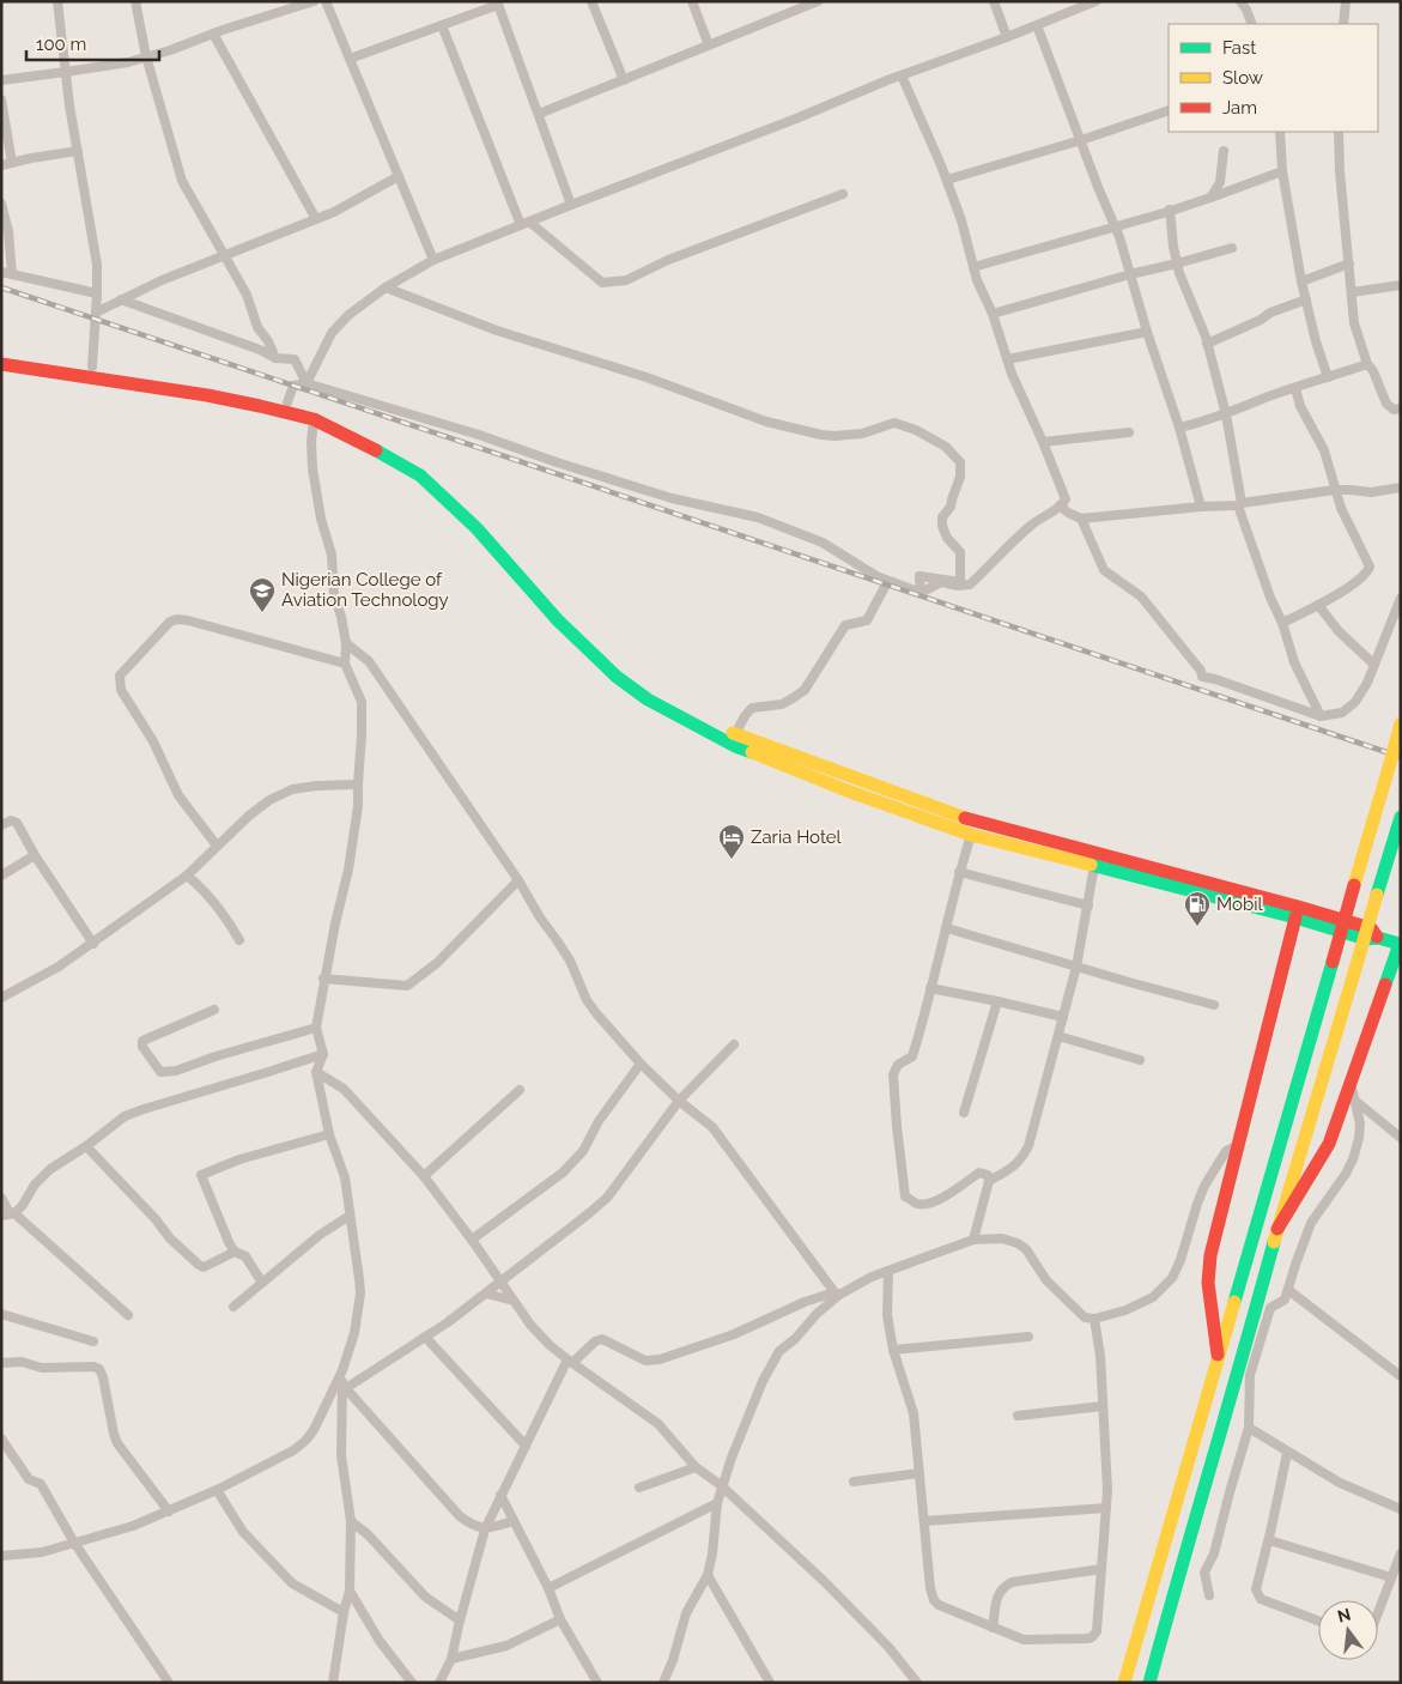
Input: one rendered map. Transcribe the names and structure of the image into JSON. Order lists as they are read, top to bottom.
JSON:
{
  "places": {
    "school or university": ["Nigerian College of Aviation Technology"],
    "hotel": ["Zaria Hotel"],
    "fuel station": ["Mobil"]
  },
  "legend": ["Fast", "Slow", "Jam"],
  "scale_bar": "100 m",
  "north": "top"
}
